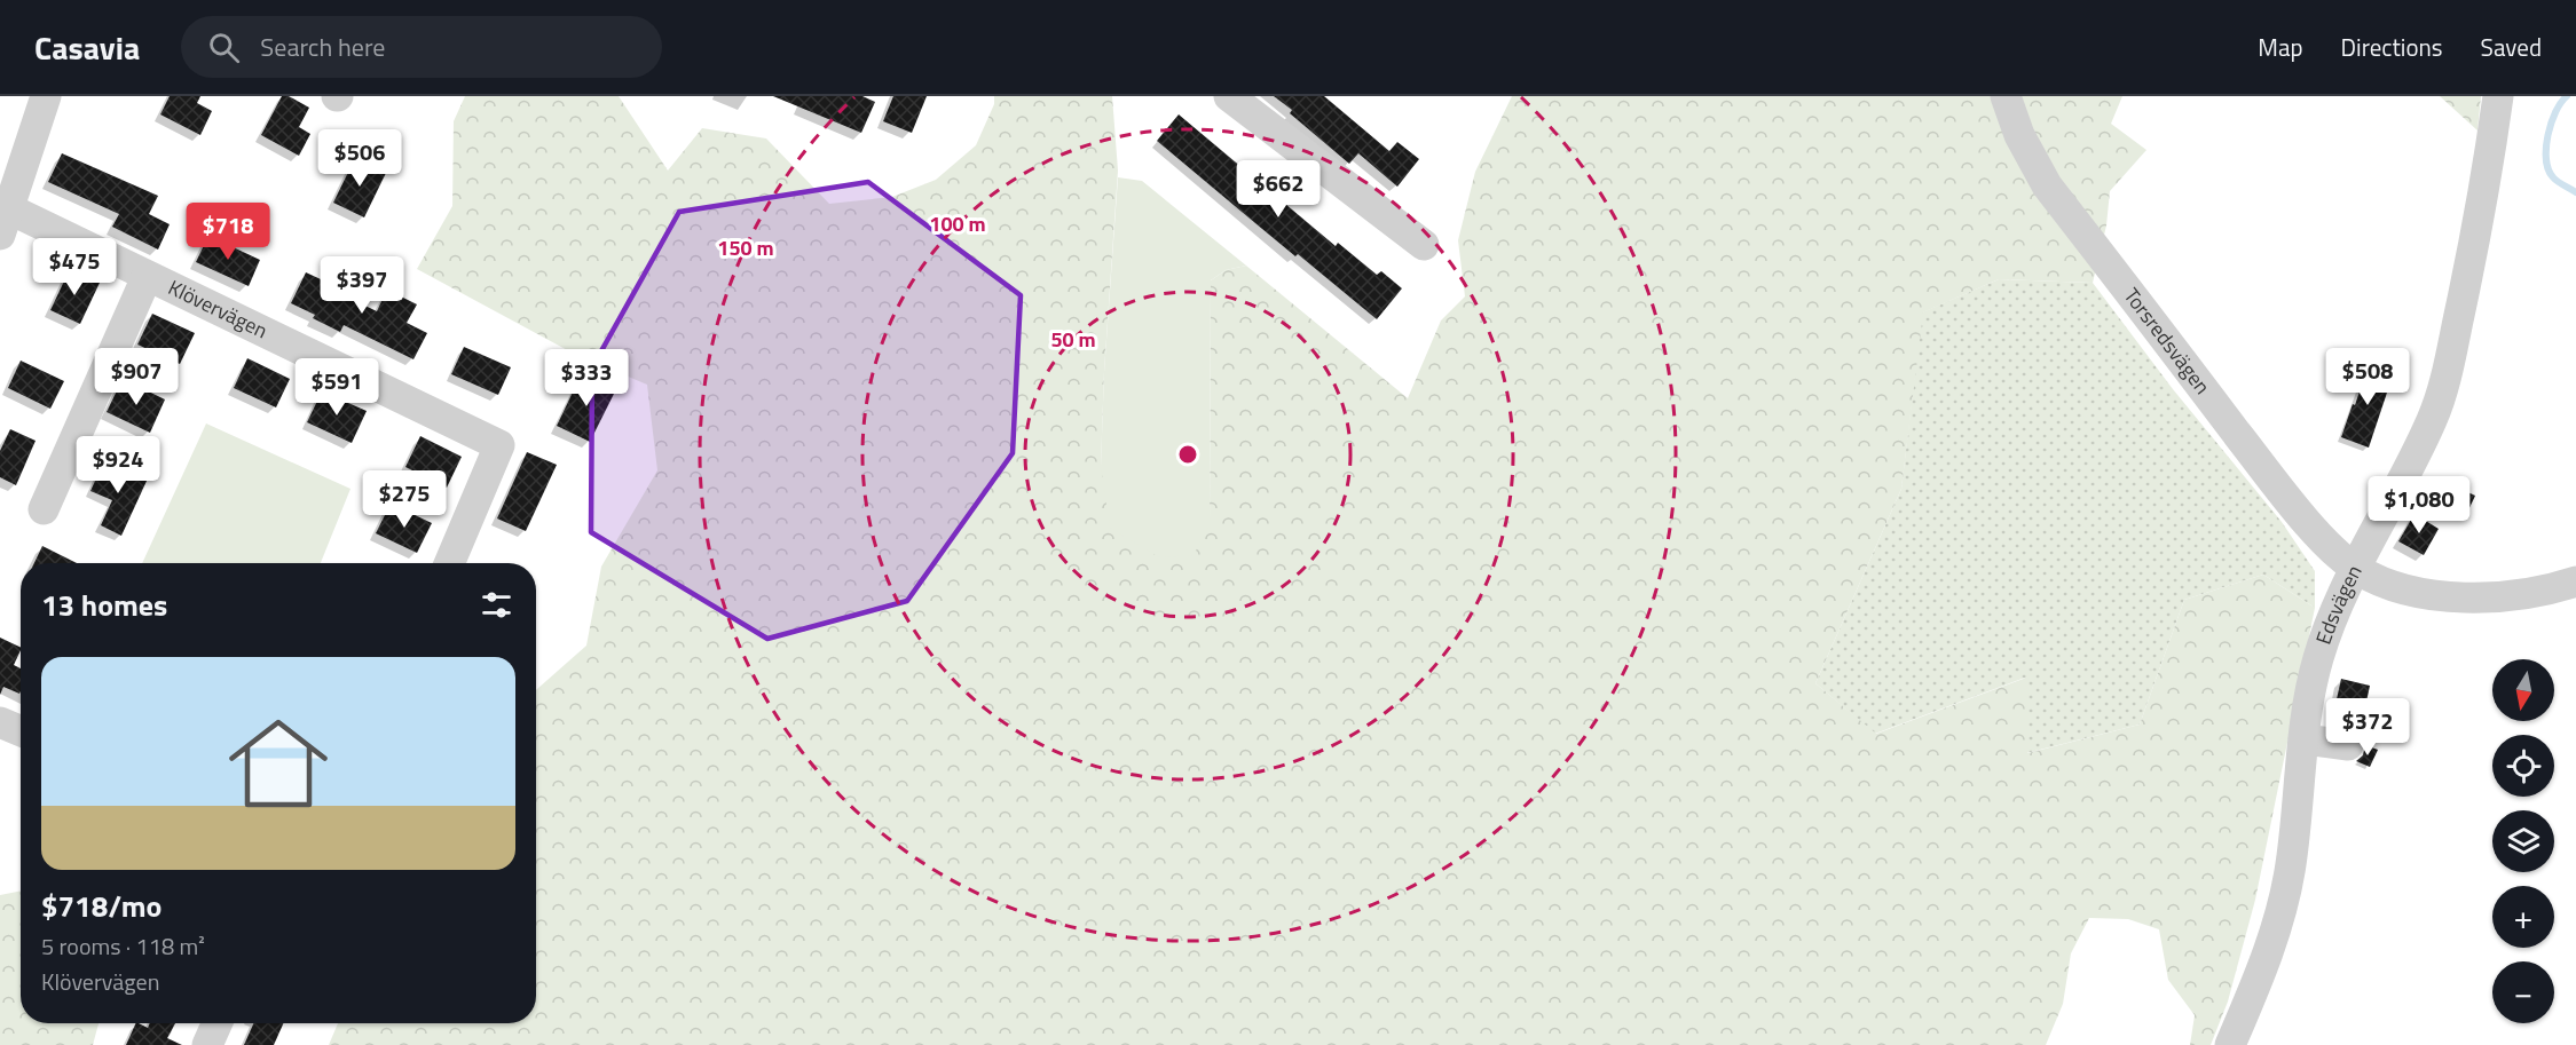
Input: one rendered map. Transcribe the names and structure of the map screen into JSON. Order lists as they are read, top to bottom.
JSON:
{
  "streets": {
    "street": ["Klövervägen", "Torsredsvägen", "Edsvägen"]
  },
  "crossings": [
    ["Torsredsvägen", "Edsvägen"]
  ],
  "north": "bottom",
  "page": {
    "header": "Casavia",
    "search": "Search here",
    "nav": ["Map", "Directions", "Saved"],
    "price": [
      "$506",
      "$662",
      "$718",
      "$475",
      "$397",
      "$907",
      "$508",
      "$333",
      "$591",
      "$924",
      "$275",
      "$1,080",
      "$372"
    ],
    "heading": "13 homes",
    "list": [
      {
        "name": "$718/mo",
        "note": "5 rooms · 118 m² · Klövervägen"
      }
    ],
    "map_buttons": ["+", "−"]
  },
  "rings": ["100 m", "150 m", "50 m"]
}
